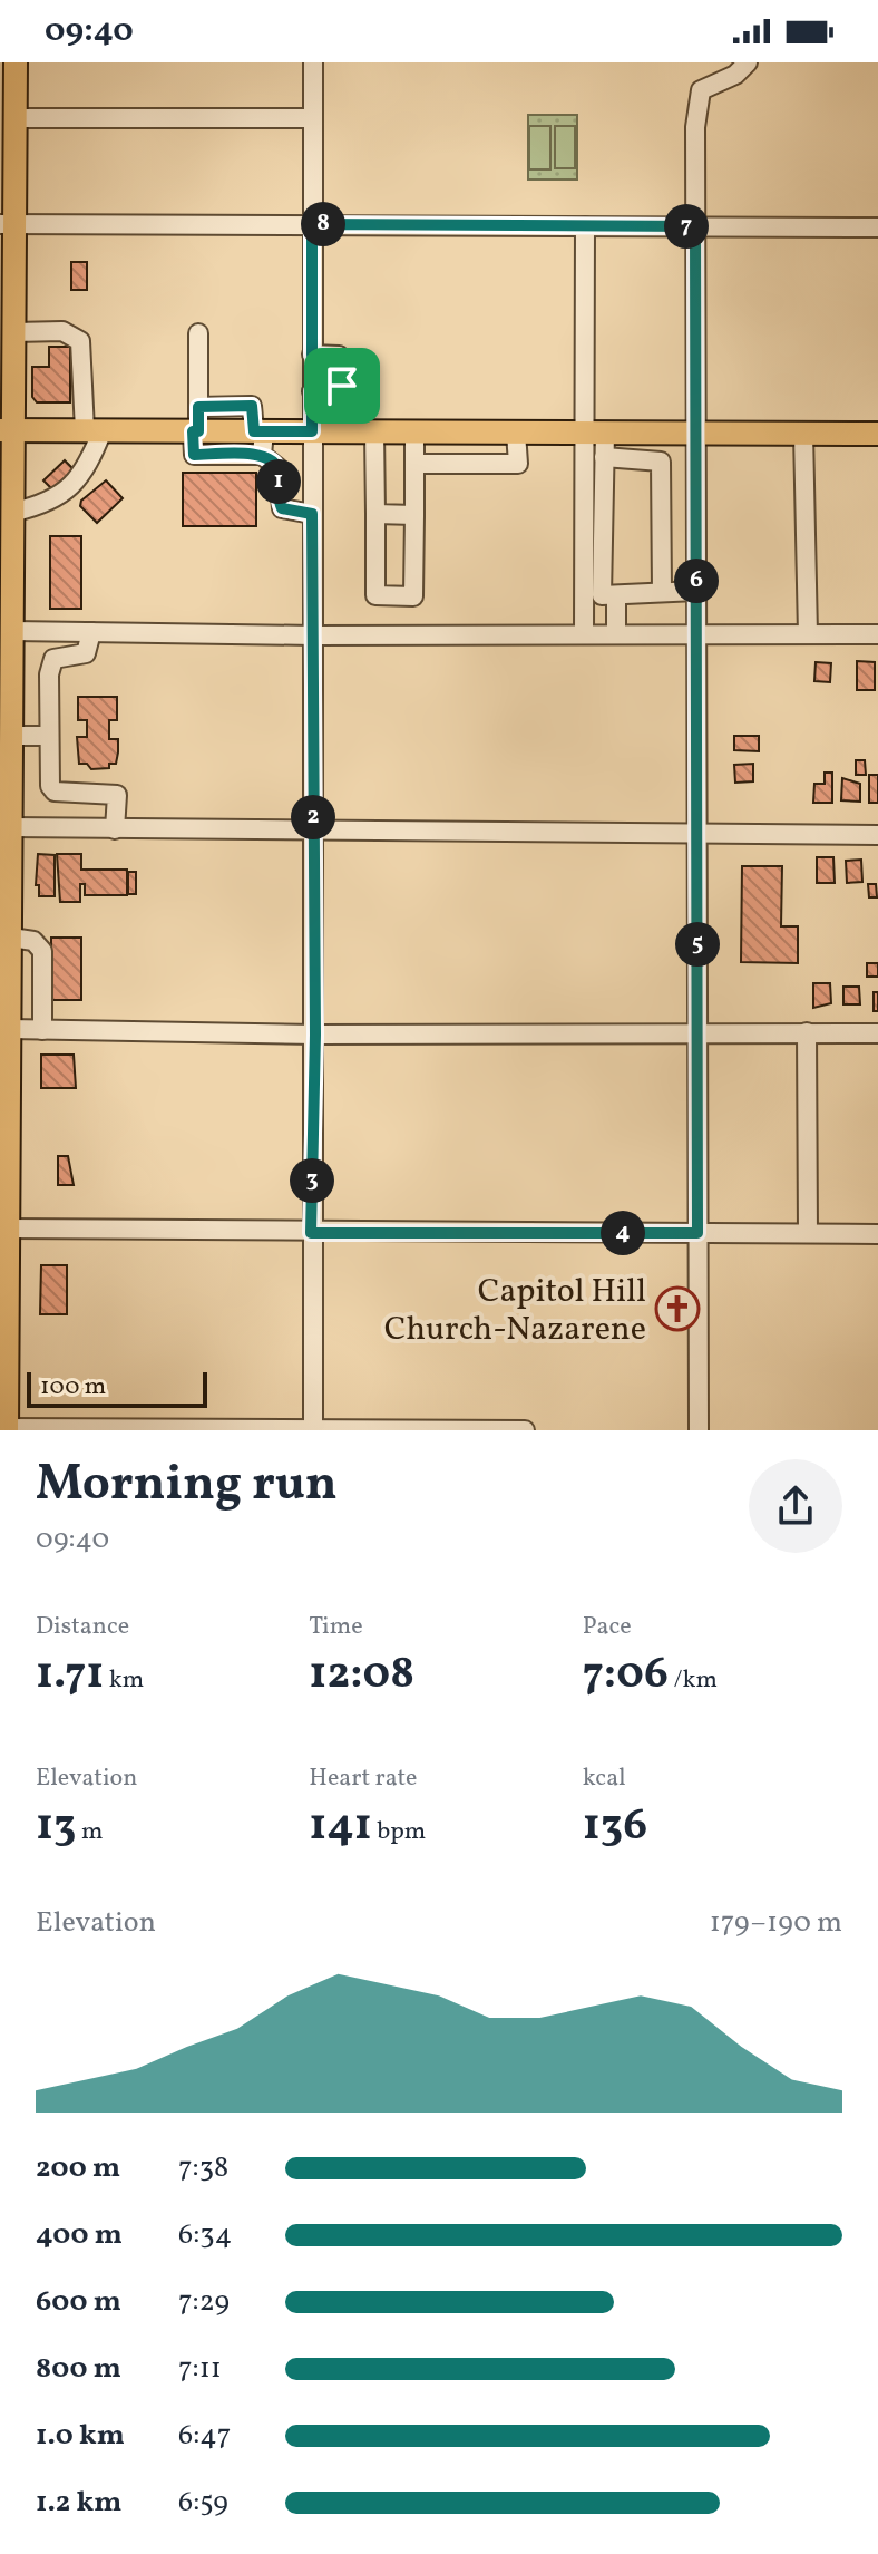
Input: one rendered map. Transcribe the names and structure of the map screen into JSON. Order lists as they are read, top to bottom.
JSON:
{
  "places": {
    "church": ["Capitol Hill Church-Nazarene"]
  },
  "scale_bar": "100 m",
  "page": {
    "status": "09:40",
    "pins": [
      "8",
      "7",
      "1",
      "6",
      "2",
      "5",
      "3",
      "4"
    ],
    "scale": "100 m",
    "heading": ["Morning run", "09:40"],
    "stats": [
      ["Distance", "1.71 km"],
      ["Time", "12:08"],
      ["Pace", "7:06 /km"],
      ["Elevation", "13 m"],
      ["Heart rate", "141 bpm"],
      ["kcal", "136"]
    ],
    "chart": ["Elevation", "179–190 m"],
    "list": [
      {
        "name": "200 m",
        "note": "7:38"
      },
      {
        "name": "400 m",
        "note": "6:34"
      },
      {
        "name": "600 m",
        "note": "7:29"
      },
      {
        "name": "800 m",
        "note": "7:11"
      },
      {
        "name": "1.0 km",
        "note": "6:47"
      },
      {
        "name": "1.2 km",
        "note": "6:59"
      }
    ]
  }
}
